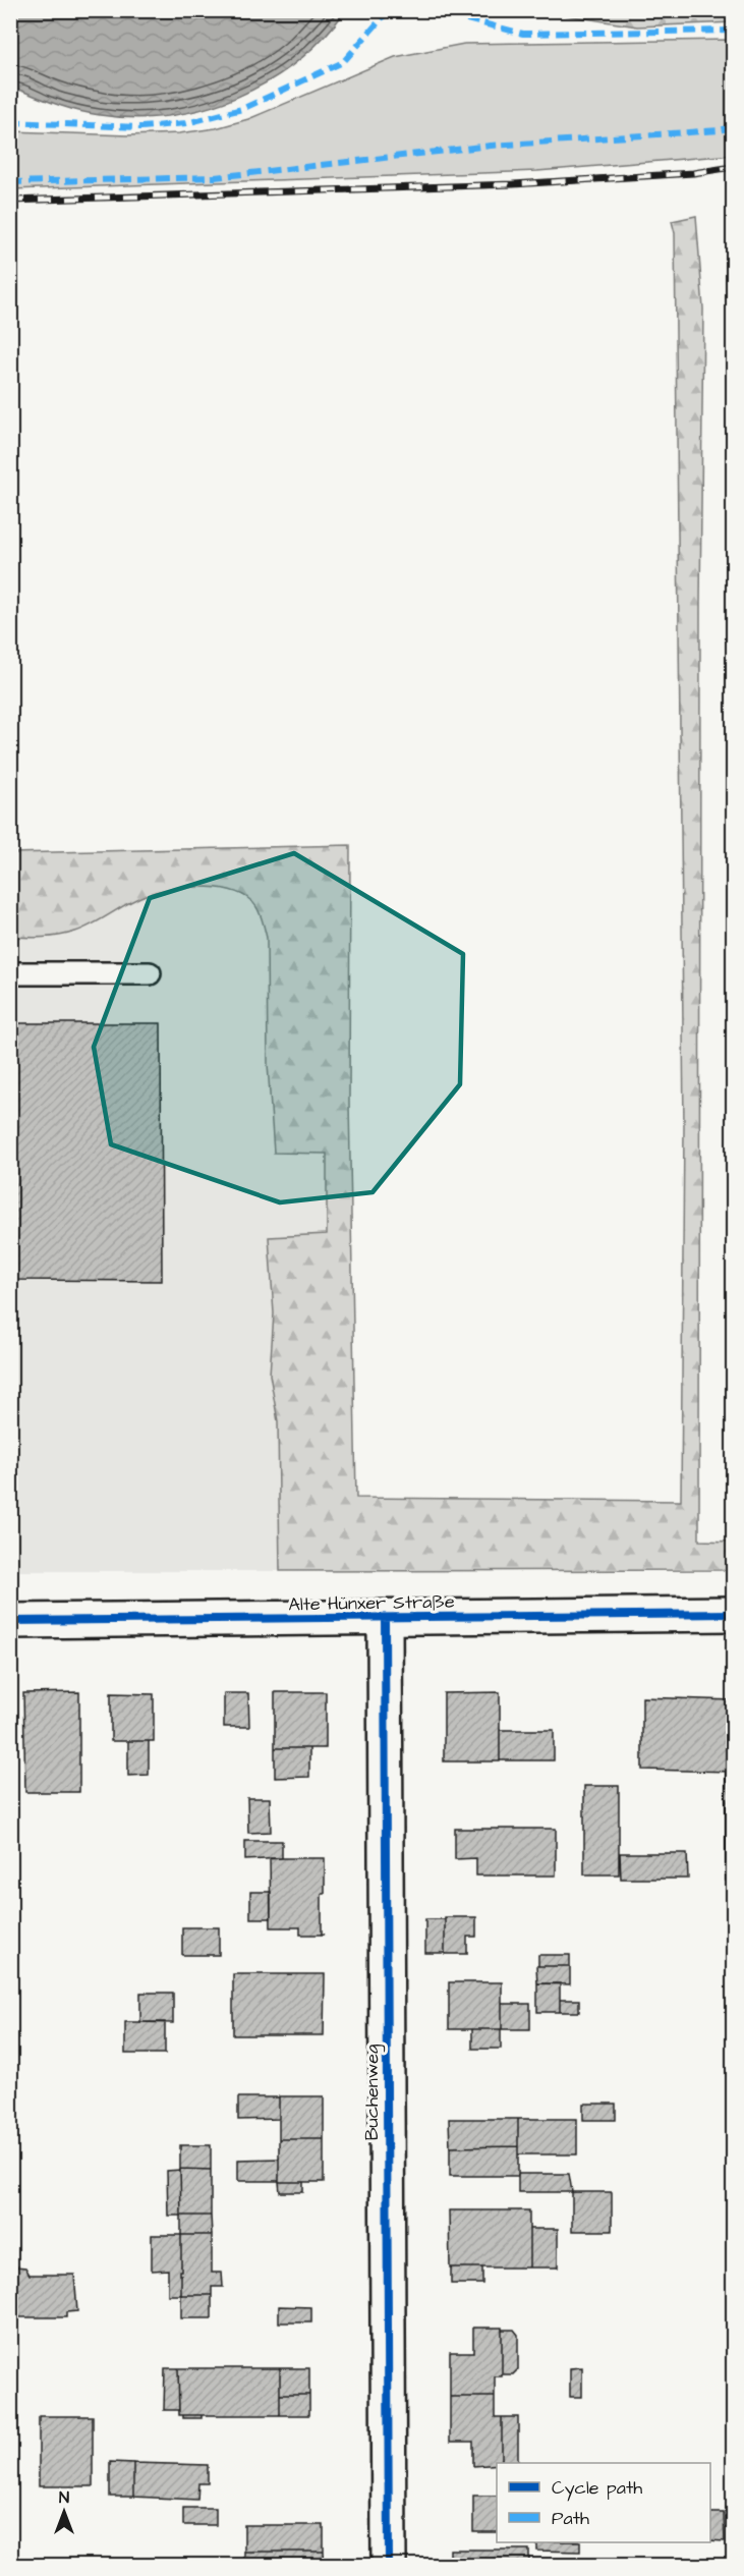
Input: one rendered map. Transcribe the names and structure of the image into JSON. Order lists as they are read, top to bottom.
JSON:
{
  "streets": {
    "street": ["Alte Hünxer Straße", "Buchenweg"]
  },
  "crossings": [
    ["Alte Hünxer Straße", "Buchenweg"]
  ],
  "legend": ["Cycle path", "Path"],
  "north": "top"
}
